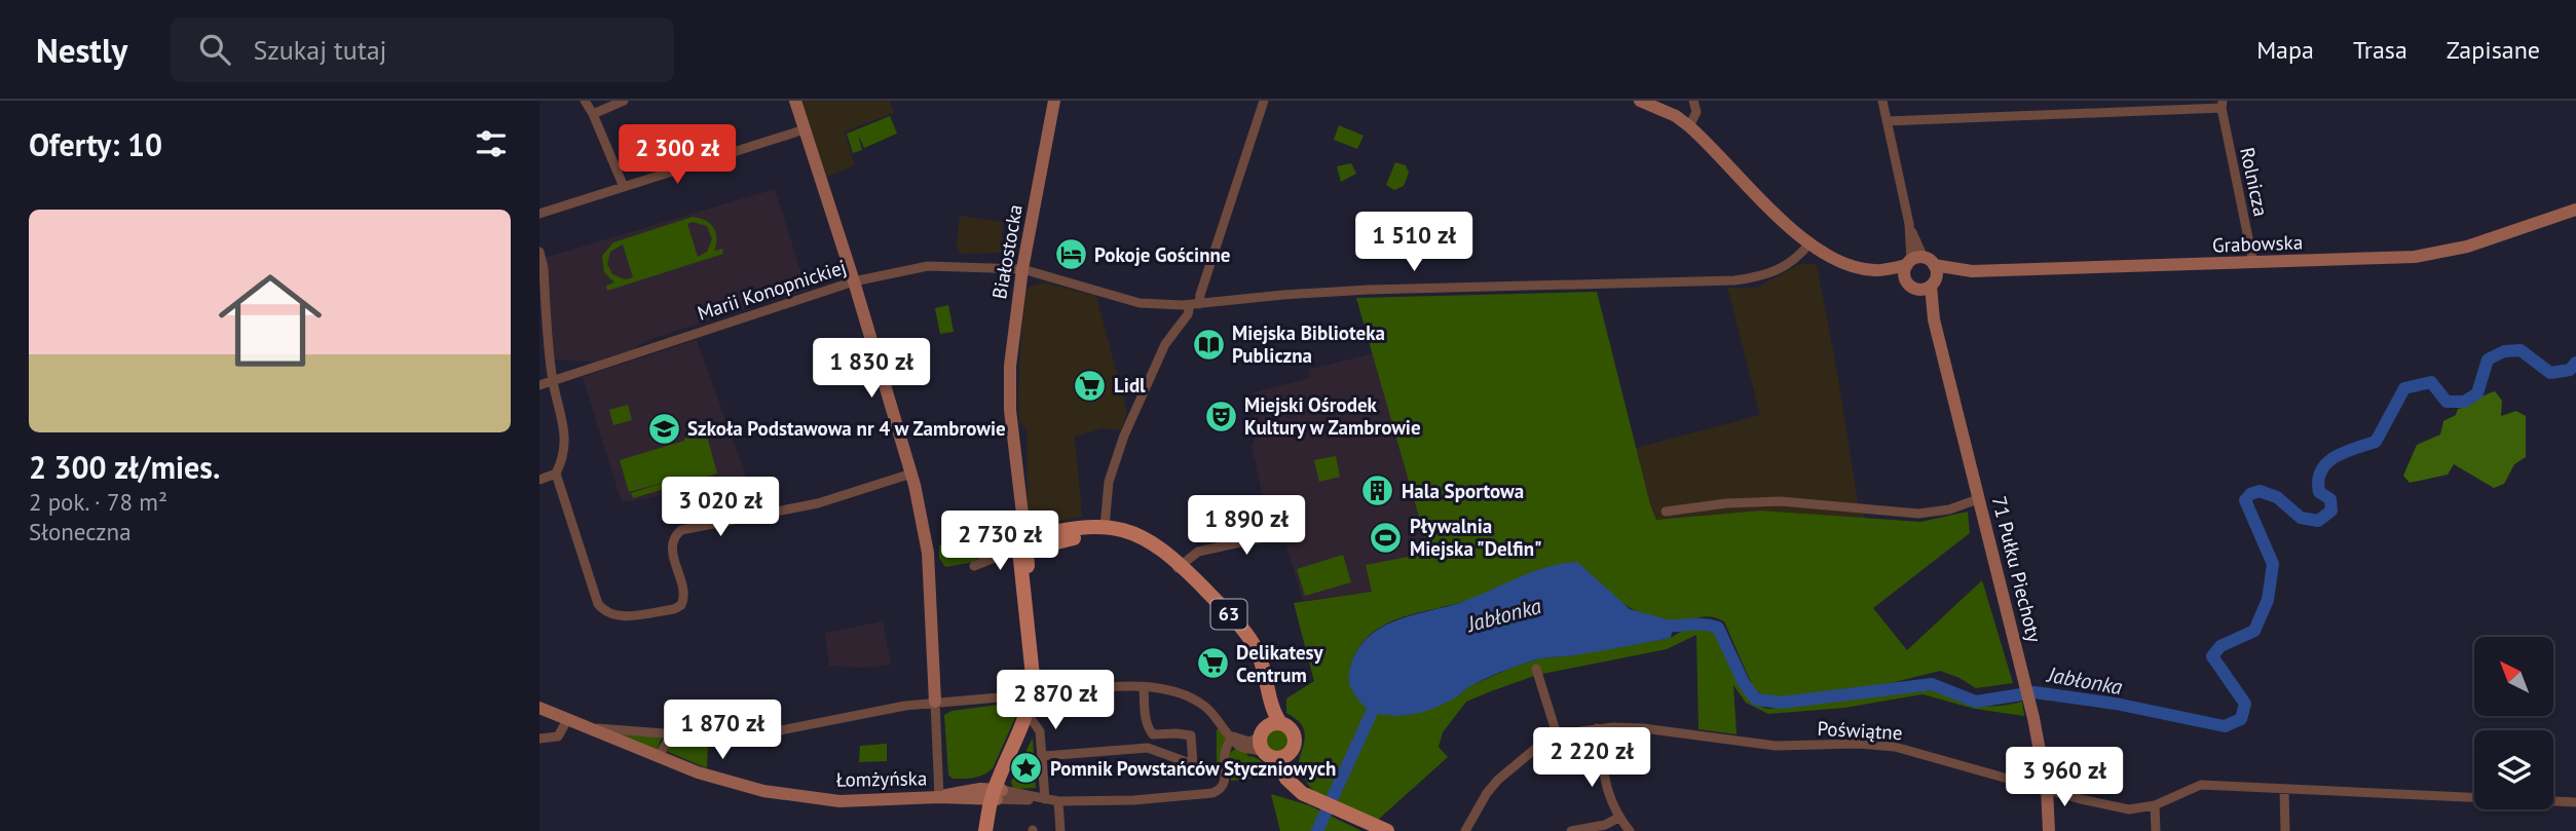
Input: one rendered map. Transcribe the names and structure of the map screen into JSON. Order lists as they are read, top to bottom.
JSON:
{
  "streets": {
    "main road": ["Białostocka", "63"],
    "street": [
      "Rolnicza",
      "Grabowska",
      "Marii Konopnickiej",
      "71 Pułku Piechoty",
      "Poświątne",
      "Łomżyńska"
    ]
  },
  "crossings": [
    ["Rolnicza", "Grabowska"],
    ["Rolnicza", "71 Pułku Piechoty"],
    ["Grabowska", "71 Pułku Piechoty"],
    ["Białostocka", "Marii Konopnickiej"],
    ["Białostocka", "63"],
    ["Białostocka", "Łomżyńska"],
    ["71 Pułku Piechoty", "Poświątne"]
  ],
  "water": ["Jabłonka"],
  "places": {
    "hotel": ["Pokoje Gościnne"],
    "library": ["Miejska Biblioteka Publiczna"],
    "supermarket": ["Lidl", "Delikatesy Centrum"],
    "theatre": ["Miejski Ośrodek Kultury w Zambrowie"],
    "school or university": ["Szkoła Podstawowa nr 4 w Zambrowie"],
    "building": ["Hala Sportowa"],
    "sports": ["Pływalnia Miejska \"Delfin\""],
    "place": ["Pomnik Powstańców Styczniowych"]
  },
  "north": "top left",
  "page": {
    "header": "Nestly",
    "search": "Szukaj tutaj",
    "nav": ["Mapa", "Trasa", "Zapisane"],
    "heading": "Oferty: 10",
    "price": [
      "2 300 zł",
      "1 510 zł",
      "1 830 zł",
      "3 020 zł",
      "1 890 zł",
      "2 730 zł",
      "2 870 zł",
      "1 870 zł",
      "2 220 zł",
      "3 960 zł"
    ],
    "list": [
      {
        "name": "2 300 zł/mies.",
        "note": "2 pok. · 78 m² · Słoneczna"
      }
    ]
  }
}
